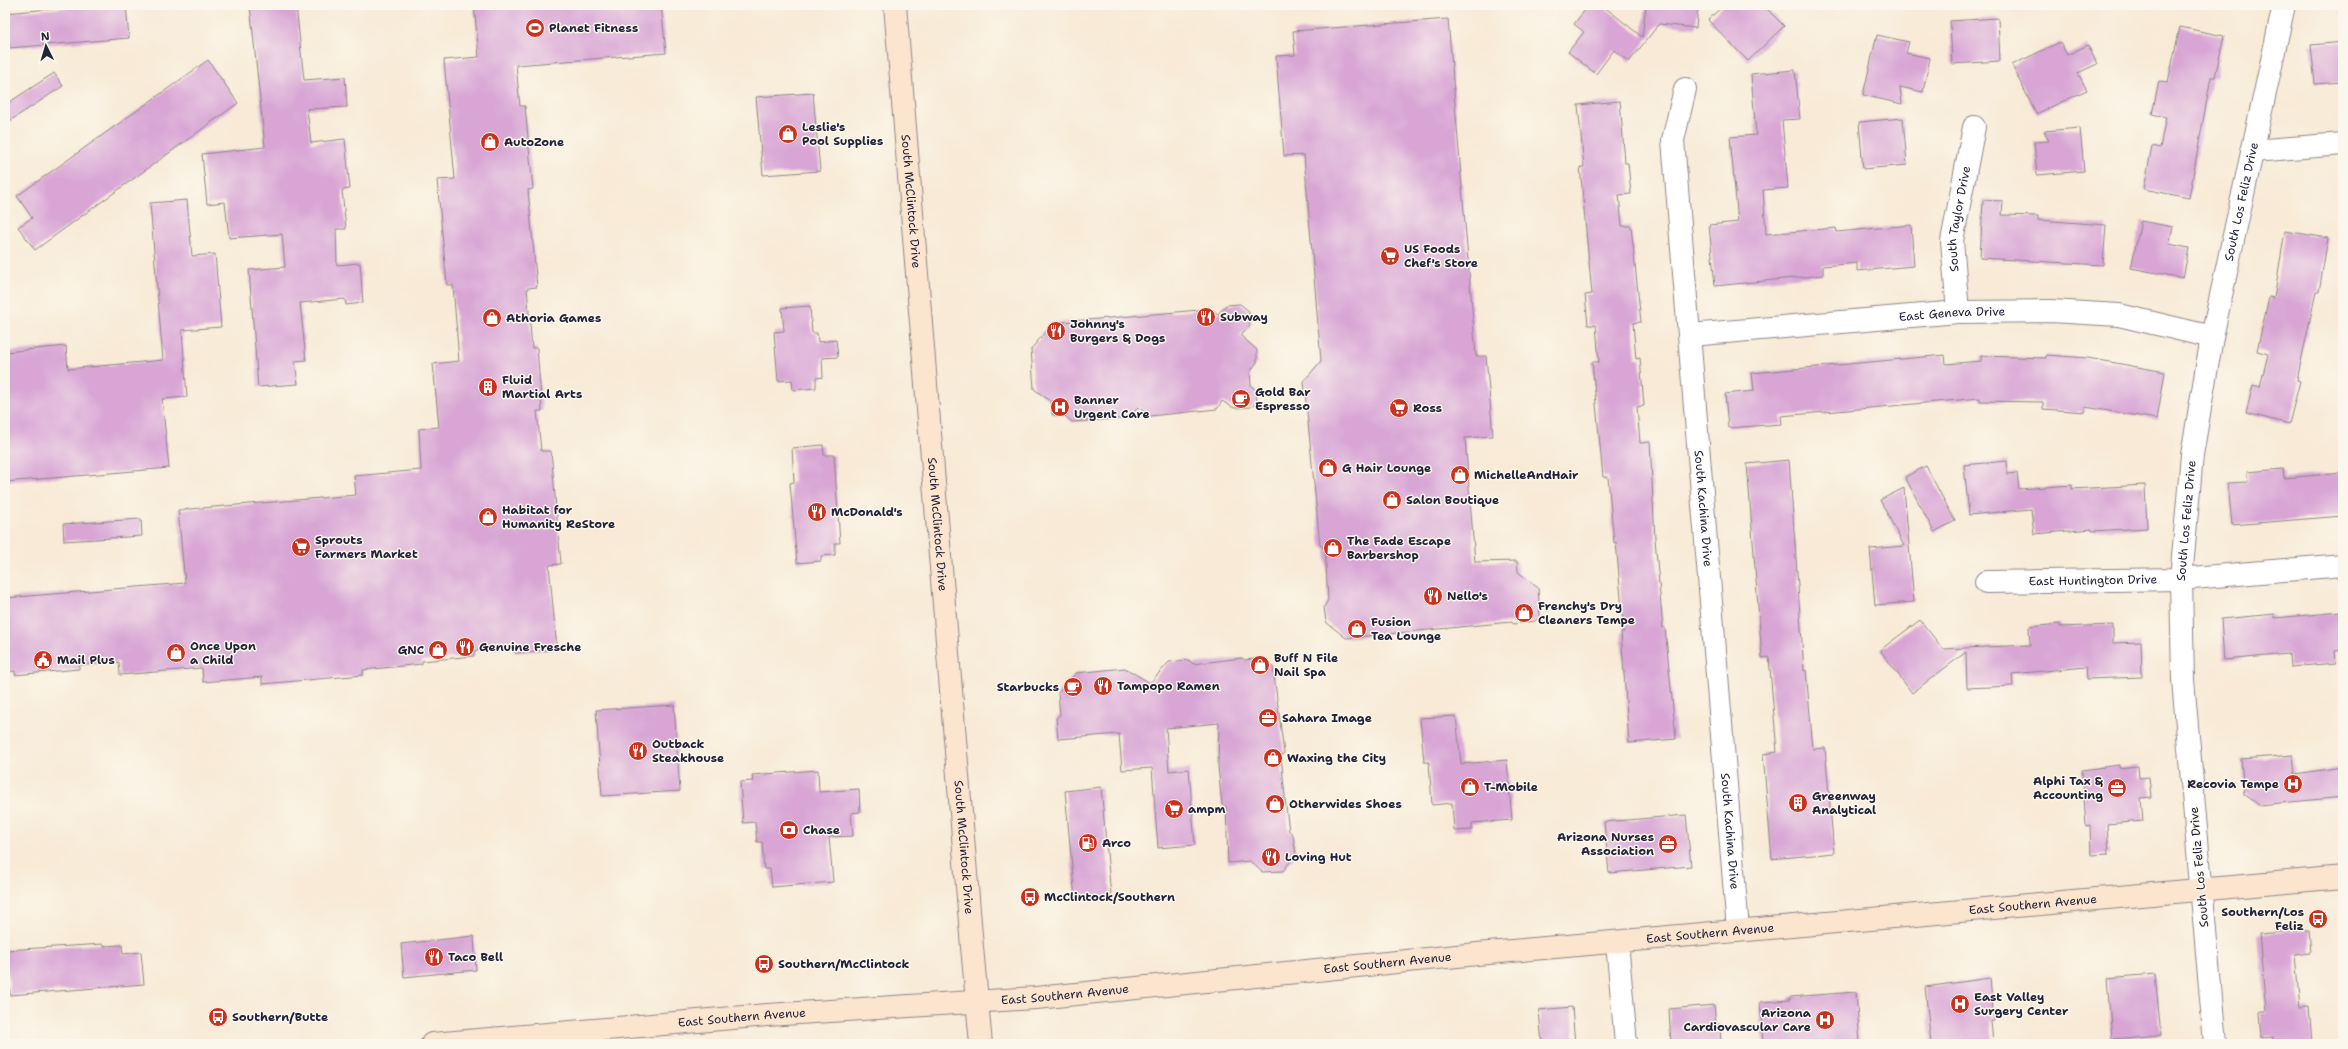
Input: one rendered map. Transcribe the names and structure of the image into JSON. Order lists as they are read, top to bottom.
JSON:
{
  "streets": {
    "main road": ["South McClintock Drive", "East Southern Avenue"],
    "street": [
      "South Los Feliz Drive",
      "South Taylor Drive",
      "East Geneva Drive",
      "South Kachina Drive",
      "East Huntington Drive"
    ]
  },
  "crossings": [
    ["South Los Feliz Drive", "East Geneva Drive"],
    ["South Los Feliz Drive", "East Huntington Drive"],
    ["South Los Feliz Drive", "East Southern Avenue"],
    ["South McClintock Drive", "East Southern Avenue"],
    ["South Taylor Drive", "East Geneva Drive"],
    ["East Geneva Drive", "South Kachina Drive"],
    ["South Kachina Drive", "East Southern Avenue"]
  ],
  "places": {
    "sports": ["Planet Fitness"],
    "shop": [
      "Leslie's Pool Supplies",
      "AutoZone",
      "Athoria Games",
      "G Hair Lounge",
      "MichelleAndHair",
      "Salon Boutique",
      "Habitat for Humanity ReStore",
      "The Fade Escape Barbershop",
      "Frenchy's Dry Cleaners Tempe",
      "Fusion Tea Lounge",
      "GNC",
      "Once Upon a Child",
      "Buff N File Nail Spa",
      "Waxing the City",
      "T-Mobile",
      "Otherwides Shoes"
    ],
    "supermarket": [
      "US Foods Chef's Store",
      "Ross",
      "Sprouts Farmers Market",
      "ampm"
    ],
    "restaurant": [
      "Subway",
      "Johnny's Burgers & Dogs",
      "McDonald's",
      "Nello's",
      "Genuine Fresche",
      "Tampopo Ramen",
      "Outback Steakhouse",
      "Loving Hut",
      "Taco Bell"
    ],
    "building": ["Fluid Martial Arts", "Greenway Analytical"],
    "cafe": ["Gold Bar Espresso", "Starbucks"],
    "hospital": [
      "Banner Urgent Care",
      "Recovia Tempe",
      "East Valley Surgery Center",
      "Arizona Cardiovascular Care"
    ],
    "public building": ["Mail Plus"],
    "office": ["Sahara Image", "Alphi Tax & Accounting", "Arizona Nurses Association"],
    "bank": ["Chase"],
    "fuel station": ["Arco"],
    "bus stop": [
      "McClintock/Southern",
      "Southern/Los Feliz",
      "Southern/McClintock",
      "Southern/Butte"
    ]
  },
  "north": "top"
}
